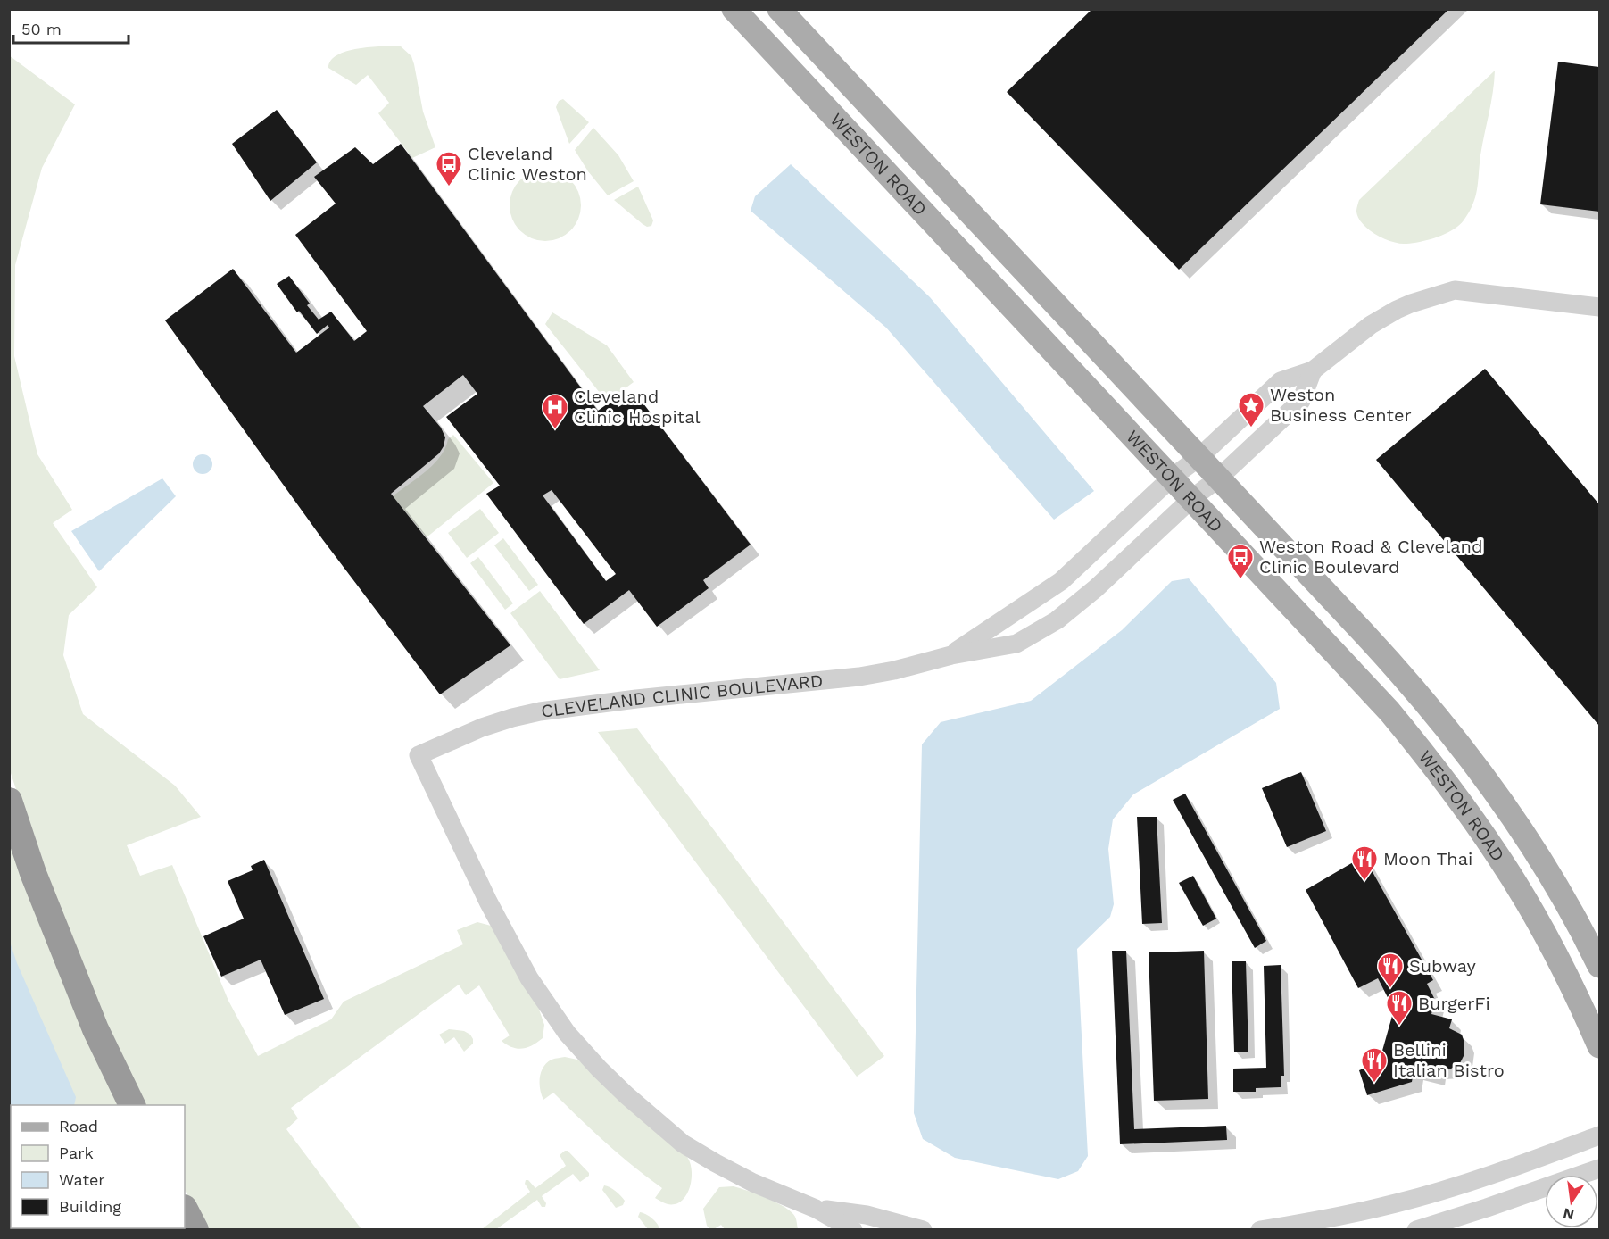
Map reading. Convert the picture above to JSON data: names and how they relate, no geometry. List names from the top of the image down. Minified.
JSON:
{"streets":{"main road":["WESTON ROAD"],"street":["CLEVELAND CLINIC BOULEVARD"]},"crossings":[["WESTON ROAD","CLEVELAND CLINIC BOULEVARD"]],"places":{"bus stop":["Cleveland Clinic Weston","Weston Road & Cleveland Clinic Boulevard"],"place":["Weston Business Center"],"hospital":["Cleveland Clinic Hospital"],"restaurant":["Moon Thai","Subway","BurgerFi","Bellini Italian Bistro"]},"legend":["Road","Park","Water","Building"],"scale_bar":"50 m","north":"bottom"}
